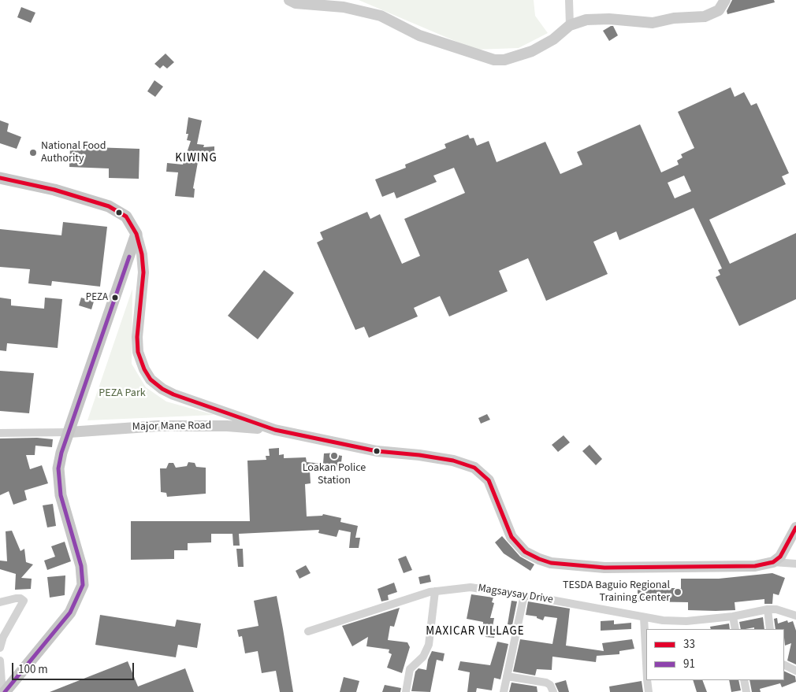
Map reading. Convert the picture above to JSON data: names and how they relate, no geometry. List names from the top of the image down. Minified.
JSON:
{"streets":{"main road":["Major Mane Road"],"street":["Magsaysay Drive"]},"districts":["KIWING","MAXICAR VILLAGE"],"parks":["PEZA Park"],"places":["National Food Authority","PEZA","Loakan Police Station","TESDA Baguio Regional Training Center"],"lines":["transit line 33","transit line 91"],"legend":["33","91"],"scale_bar":"100 m"}
